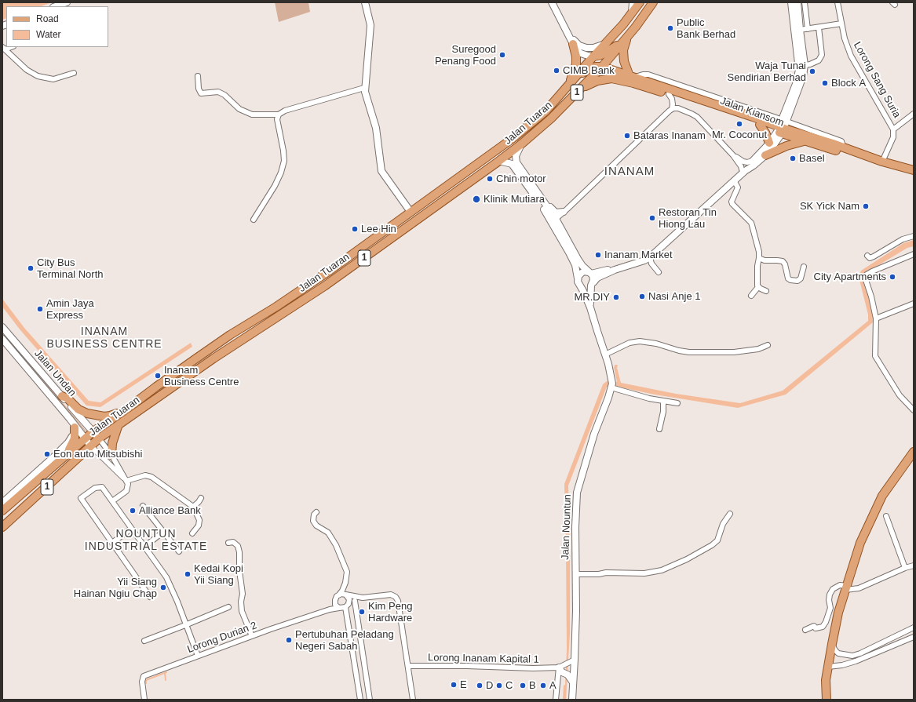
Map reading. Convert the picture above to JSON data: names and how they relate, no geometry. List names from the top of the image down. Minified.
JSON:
{"streets":{"main road":["1","Jalan Kiansom","Jalan Tuaran"],"street":["Lorong Sang Suria","Jalan Undan","Jalan Nountun","Lorong Durian 2","Lorong Inanam Kapital 1"]},"crossings":[["Lorong Sang Suria","Jalan Kiansom"],["Jalan Kiansom","Jalan Tuaran"],["Jalan Tuaran","Jalan Undan"],["Jalan Tuaran","Jalan Nountun"]],"districts":["INANAM","INANAM BUSINESS CENTRE","NOUNTUN INDUSTRIAL ESTATE"],"places":["Public Bank Berhad","Suregood Penang Food","CIMB Bank","Waja Tunai Sendirian Berhad","Block A","Mr. Coconut","Bataras Inanam","Basel","Chin motor","Klinik Mutiara","SK Yick Nam","Restoran Tin Hiong Lau","Lee Hin","Inanam Market","City Bus Terminal North","City Apartments","Nasi Anje 1","MR.DIY","Amin Jaya Express","Inanam Business Centre","Eon auto Mitsubishi","Alliance Bank","Kedai Kopi Yii Siang","Yii Siang Hainan Ngiu Chap","Kim Peng Hardware","Pertubuhan Peladang Negeri Sabah","E","D","C","B","A"],"legend":["Road","Water"]}
